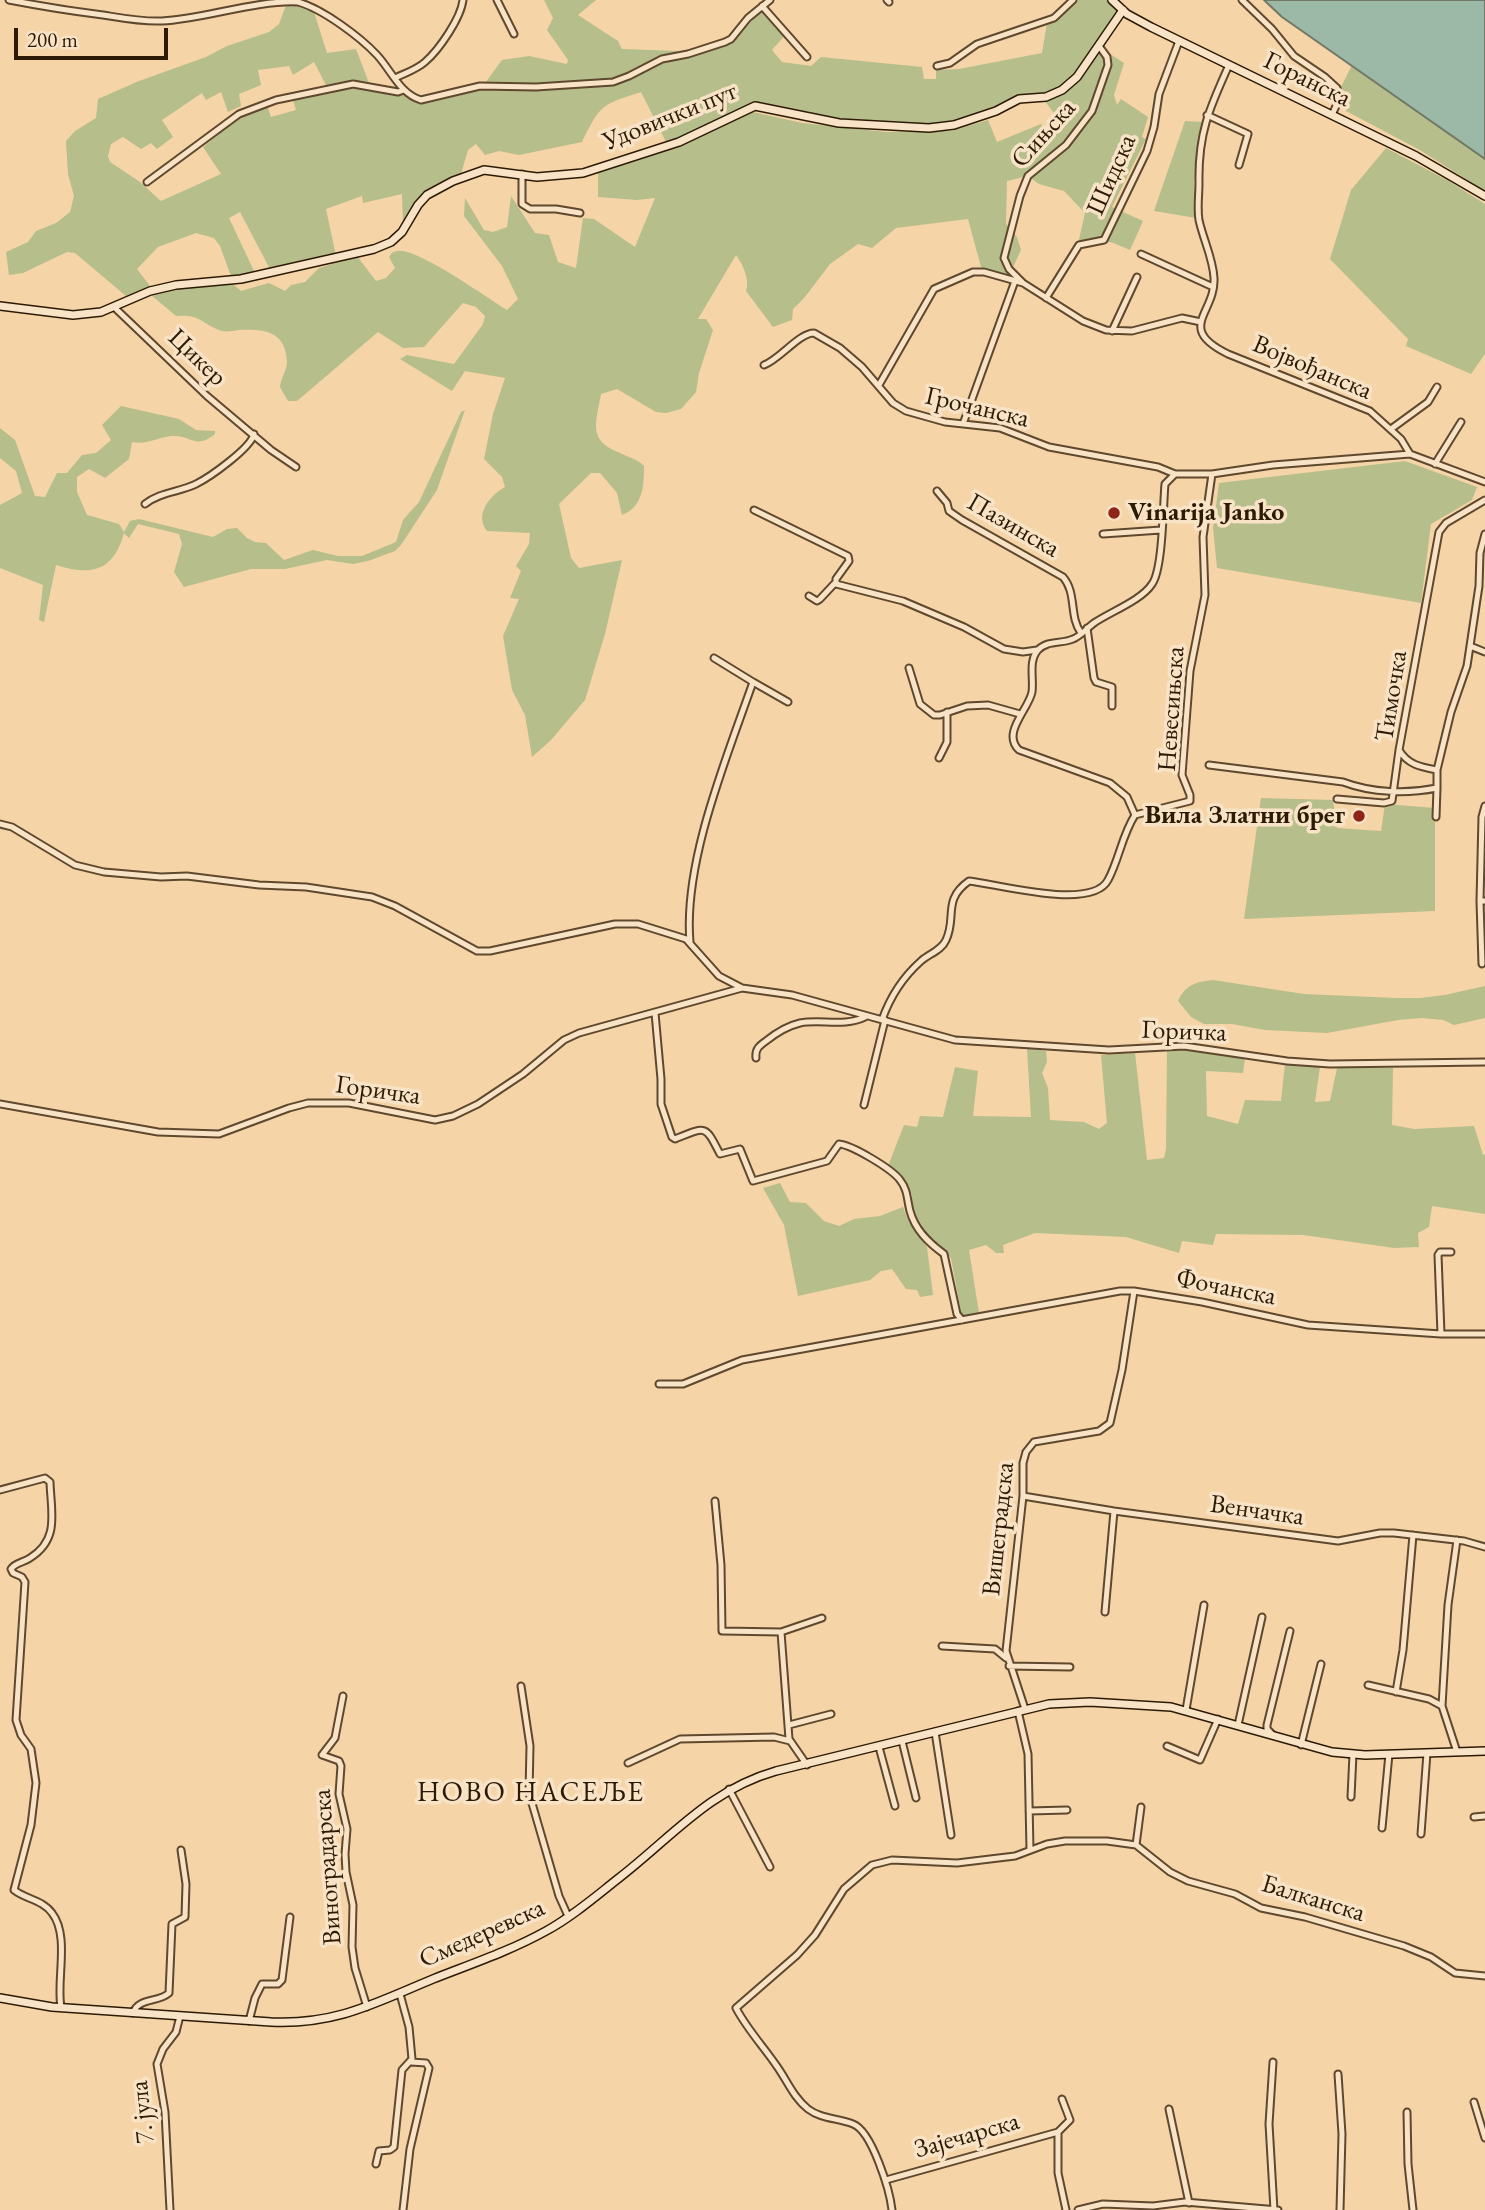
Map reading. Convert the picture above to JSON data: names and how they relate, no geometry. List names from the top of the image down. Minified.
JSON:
{"streets":{"main road":["Горанска","Удовички пут","Смедеревска"],"street":["Сињска","Шидска","Цикер","Војвођанска","Грочанска","Пазинска","Тимочка","Невесињска","Горичка","Фочанска","Венчачка","Вишеградска","Виноградарска","Балканска","7. јула","Зајечарска"]},"crossings":[["Горанска","Удовички пут"],["Горанска","Шидска"],["Удовички пут","Сињска"],["Удовички пут","Цикер"],["Војвођанска","Грочанска"],["Грочанска","Невесињска"],["Фочанска","Вишеградска"],["Венчачка","Вишеградска"],["Вишеградска","Смедеревска"],["Вишеградска","Зајечарска"],["Виноградарска","Смедеревска"],["Смедеревска","7. јула"]],"districts":["НОВО НАСЕЉЕ"],"places":["Vinarija Janko","Вила Златни брег"],"scale_bar":"200 m"}
